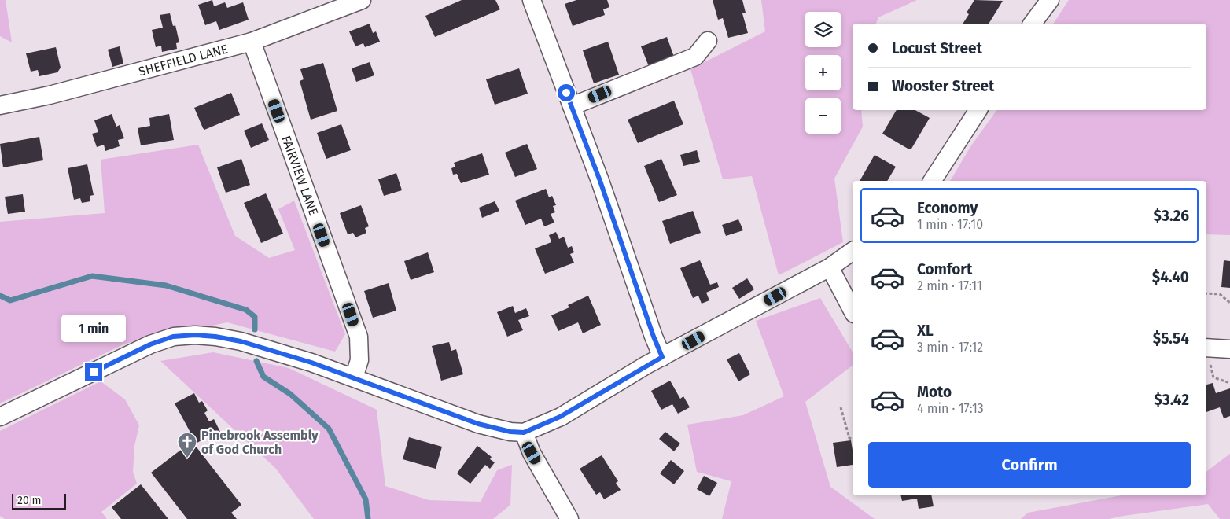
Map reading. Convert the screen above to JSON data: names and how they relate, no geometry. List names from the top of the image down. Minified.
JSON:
{"streets":{"street":["SHEFFIELD LANE","FAIRVIEW LANE"]},"crossings":[["SHEFFIELD LANE","FAIRVIEW LANE"]],"places":{"church":["Pinebrook Assembly of God Church"]},"scale_bar":"20 m","page":{"map_buttons":["+","−"],"banner":["Locust Street","Wooster Street"],"list":[{"name":"Economy","note":"1 min · 17:10","value":"$3.26"},{"name":"Comfort","note":"2 min · 17:11","value":"$4.40"},{"name":"XL","note":"3 min · 17:12","value":"$5.54"},{"name":"Moto","note":"4 min · 17:13","value":"$3.42"}],"bubble":"1 min","buttons":"Confirm","scale":"20 m"}}
